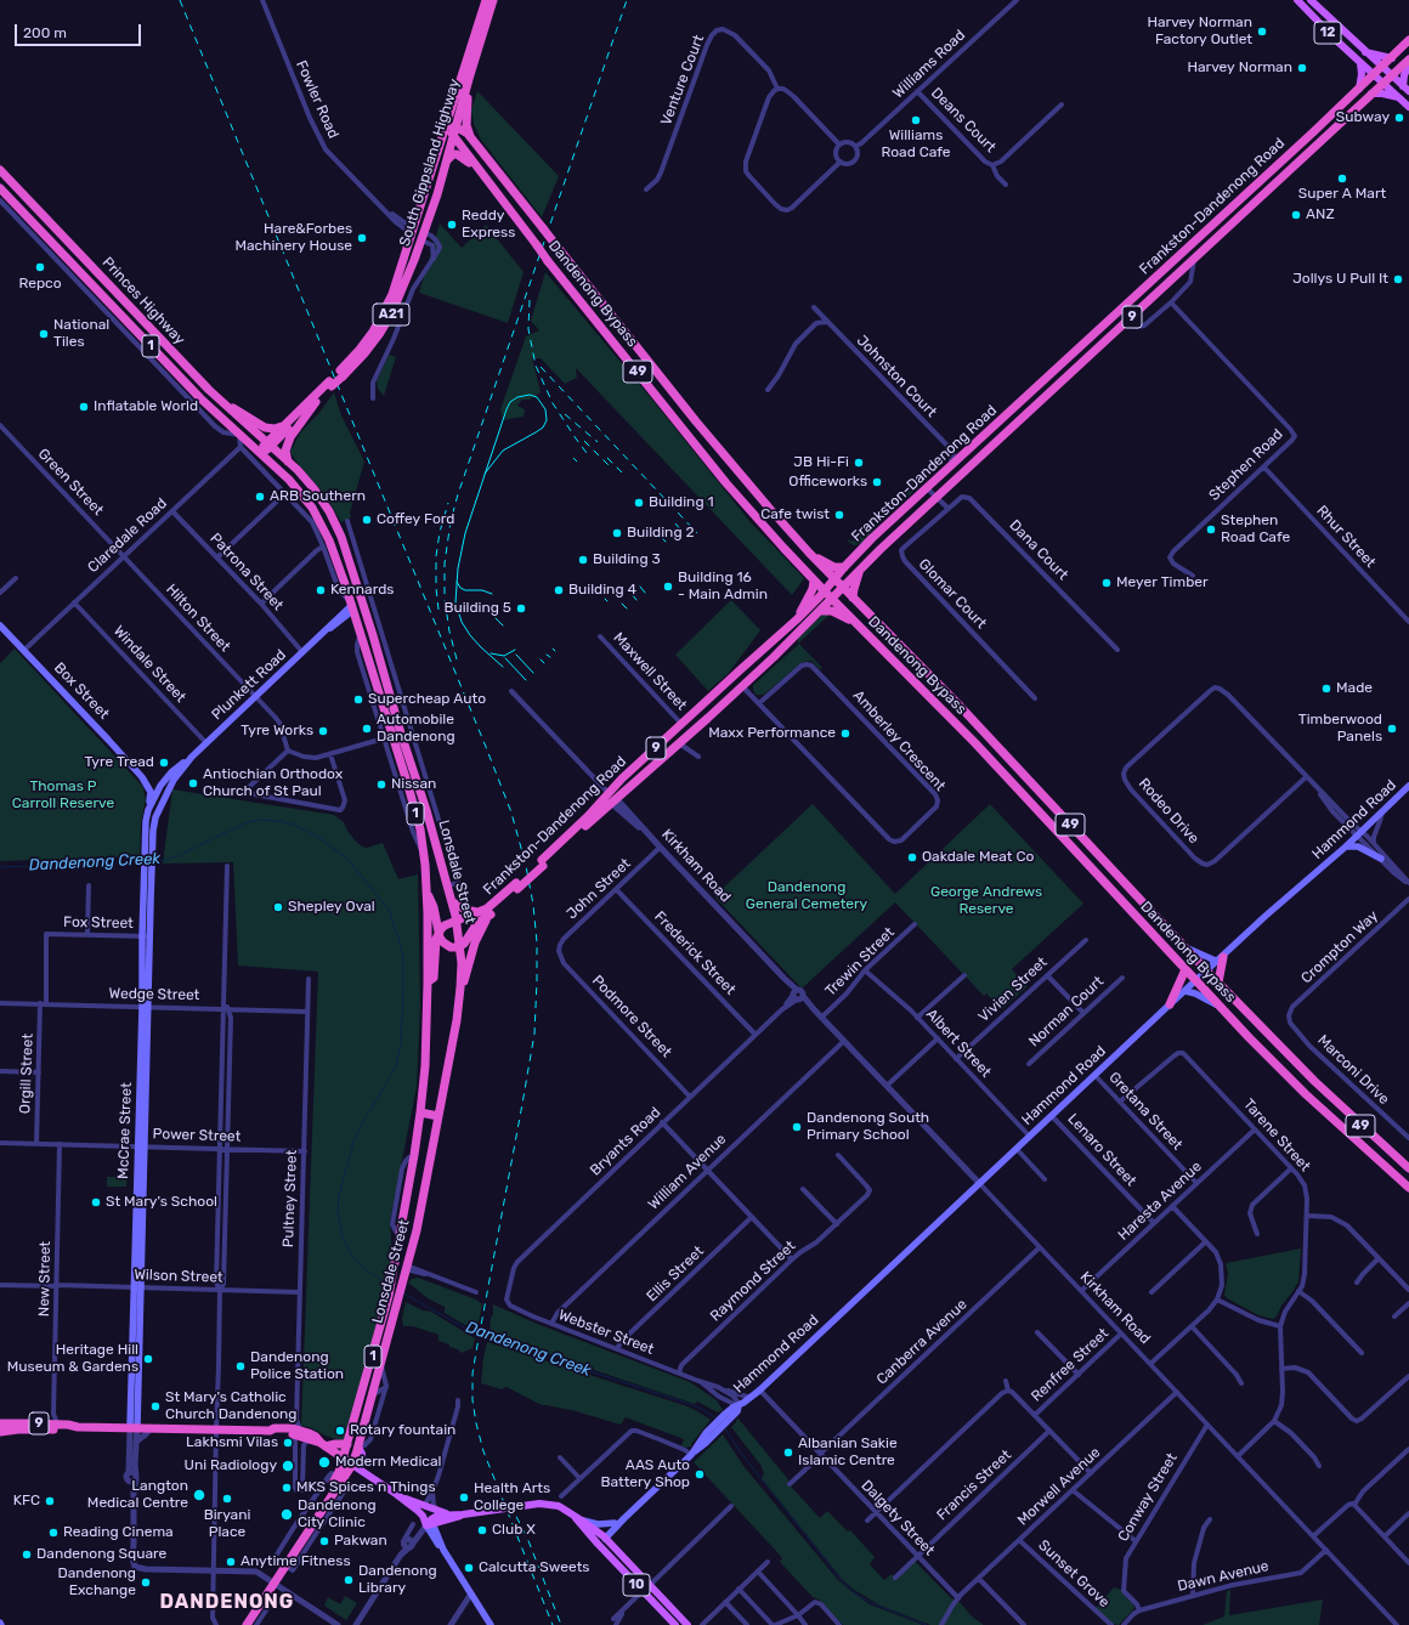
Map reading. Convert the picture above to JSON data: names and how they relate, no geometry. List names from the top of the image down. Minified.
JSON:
{"streets":{"highway":["South Gippsland Highway","Frankston-Dandenong Road","Dandenong Bypass","Princes Highway","A21","9","1","49","Lonsdale Street","10"],"main road":["12","Plunkett Road","Box Street","Hammond Road","McCrae Street"],"street":["Williams Road","Venture Court","Fowler Road","Deans Court","Johnston Court","Stephen Road","Green Street","Claredale Road","Rhur Street","Dana Court","Patrona Street","Glomar Court","Hilton Street","Windale Street","Maxwell Street","Amberley Crescent","Rodeo Drive","Kirkham Road","John Street","Fox Street","Crompton Way","Frederick Street","Trewin Street","Vivien Street","Wedge Street","Norman Court","Podmore Street","Albert Street","Marconi Drive","Orgill Street","Gretana Street","Power Street","Tarene Street","Bryants Road","Lenaro Street","William Avenue","Pultney Street","Haresta Avenue","Ellis Street","Wilson Street","New Street","Raymond Street","Webster Street","Canberra Avenue","Renfree Street","Francis Street","Morwell Avenue","Conway Street","Dalgety Street","Sunset Grove","Dawn Avenue"]},"crossings":[["12","Frankston-Dandenong Road"],["Williams Road","Deans Court"],["Fowler Road","South Gippsland Highway"],["South Gippsland Highway","Dandenong Bypass"],["South Gippsland Highway","Princes Highway"],["South Gippsland Highway","49"],["South Gippsland Highway","Lonsdale Street"],["Frankston-Dandenong Road","Dandenong Bypass"],["Frankston-Dandenong Road","9"],["Frankston-Dandenong Road","Johnston Court"],["Frankston-Dandenong Road","Stephen Road"],["Frankston-Dandenong Road","Maxwell Street"],["Frankston-Dandenong Road","Amberley Crescent"],["Frankston-Dandenong Road","Kirkham Road"],["Frankston-Dandenong Road","Lonsdale Street"],["Dandenong Bypass","49"],["Dandenong Bypass","Hammond Road"],["Princes Highway","Lonsdale Street"],["9","Lonsdale Street"],["9","McCrae Street"],["9","Pultney Street"],["9","New Street"],["9","10"],["Stephen Road","Rhur Street"],["Green Street","Claredale Road"],["Green Street","Hilton Street"],["Claredale Road","Patrona Street"],["Claredale Road","Hilton Street"],["Claredale Road","Windale Street"],["Claredale Road","Box Street"],["Claredale Road","Lonsdale Street"],["Dana Court","Glomar Court"],["Patrona Street","Plunkett Road"],["Hilton Street","Plunkett Road"],["Windale Street","Plunkett Road"],["Plunkett Road","Box Street"],["Plunkett Road","Lonsdale Street"],["Plunkett Road","McCrae Street"],["Box Street","McCrae Street"],["Rodeo Drive","Hammond Road"],["Hammond Road","Kirkham Road"],["Hammond Road","Albert Street"],["Hammond Road","Gretana Street"],["Hammond Road","Lenaro Street"],["Hammond Road","Webster Street"],["Hammond Road","Dalgety Street"],["Hammond Road","10"],["Kirkham Road","John Street"],["Kirkham Road","Trewin Street"],["Kirkham Road","Tarene Street"],["Kirkham Road","Bryants Road"],["Kirkham Road","William Avenue"],["Kirkham Road","Haresta Avenue"],["Kirkham Road","Canberra Avenue"],["Kirkham Road","Renfree Street"],["Kirkham Road","Morwell Avenue"],["Kirkham Road","Conway Street"],["Kirkham Road","Dawn Avenue"],["Lonsdale Street","10"],["John Street","Frederick Street"],["John Street","Podmore Street"],["Fox Street","Orgill Street"],["Fox Street","McCrae Street"],["Crompton Way","Marconi Drive"],["Frederick Street","Bryants Road"],["Trewin Street","Albert Street"],["Vivien Street","Albert Street"],["Wedge Street","Orgill Street"],["Wedge Street","McCrae Street"],["Wedge Street","Pultney Street"],["Podmore Street","Bryants Road"],["Orgill Street","Power Street"],["Gretana Street","Tarene Street"],["Gretana Street","Haresta Avenue"],["McCrae Street","Power Street"],["McCrae Street","Wilson Street"],["Power Street","Pultney Street"],["Power Street","New Street"],["Tarene Street","Haresta Avenue"],["Bryants Road","Webster Street"],["Lenaro Street","Haresta Avenue"],["William Avenue","Webster Street"],["Pultney Street","Wilson Street"],["Ellis Street","Webster Street"],["Wilson Street","New Street"],["Raymond Street","Webster Street"],["Canberra Avenue","Dalgety Street"],["Francis Street","Dalgety Street"],["Morwell Avenue","Dalgety Street"],["Morwell Avenue","Sunset Grove"],["Conway Street","Dawn Avenue"]],"districts":["DANDENONG"],"water":["Dandenong Creek"],"parks":["Thomas P Carroll Reserve","Dandenong General Cemetery","George Andrews Reserve"],"places":["Harvey Norman Factory Outlet","Harvey Norman","Subway","Williams Road Cafe","Super A Mart","ANZ","Reddy Express","Hare&Forbes Machinery House","Repco","Jollys U Pull It","National Tiles","Inflatable World","JB Hi-Fi","Officeworks","ARB Southern","Building 1","Cafe twist","Coffey Ford","Stephen Road Cafe","Building 2","Building 3","Meyer Timber","Building 16 - Main Admin","Kennards","Building 4","Building 5","Made","Supercheap Auto","Automobile Dandenong","Timberwood Panels","Tyre Works","Maxx Performance","Tyre Tread","Antiochian Orthodox Church of St Paul","Nissan","Oakdale Meat Co","Shepley Oval","Dandenong South Primary School","St Mary's School","Heritage Hill Museum & Gardens","Dandenong Police Station","St Mary's Catholic Church Dandenong","Rotary fountain","Lakhsmi Vilas","Albanian Sakie Islamic Centre","Modern Medical","Uni Radiology","AAS Auto Battery Shop","MKS Spices n Things","Langton Medical Centre","Health Arts College","Biryani Place","KFC","Dandenong City Clinic","Club X","Reading Cinema","Pakwan","Dandenong Square","Anytime Fitness","Calcutta Sweets","Dandenong Library","Dandenong Exchange"],"scale_bar":"200 m"}
